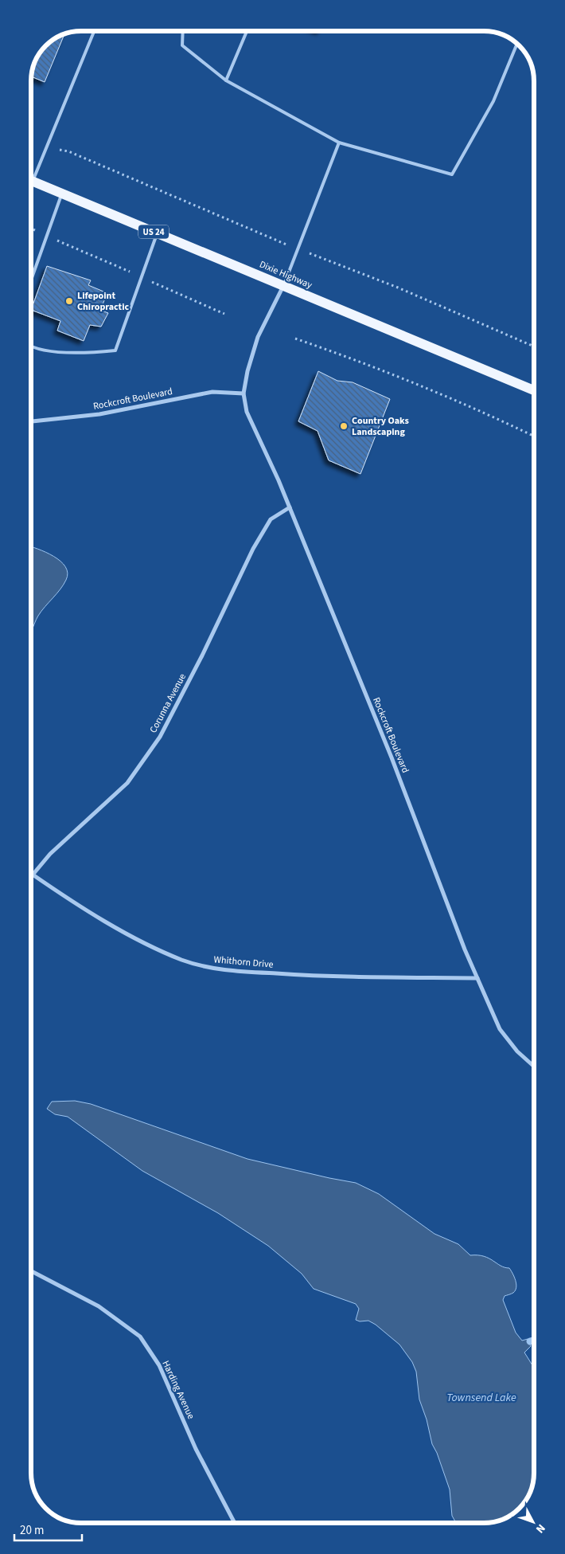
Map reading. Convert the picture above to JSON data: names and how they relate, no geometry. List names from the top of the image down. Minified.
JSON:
{"streets":{"main road":["US 24","Dixie Highway"],"street":["Rockcroft Boulevard","Corunna Avenue","Whithorn Drive","Harding Avenue"]},"crossings":[["Dixie Highway","Rockcroft Boulevard"],["Rockcroft Boulevard","Corunna Avenue"],["Rockcroft Boulevard","Whithorn Drive"],["Corunna Avenue","Whithorn Drive"]],"water":["Townsend Lake"],"places":["Lifepoint Chiropractic","Country Oaks Landscaping"],"scale_bar":"20 m","north":"bottom right"}
